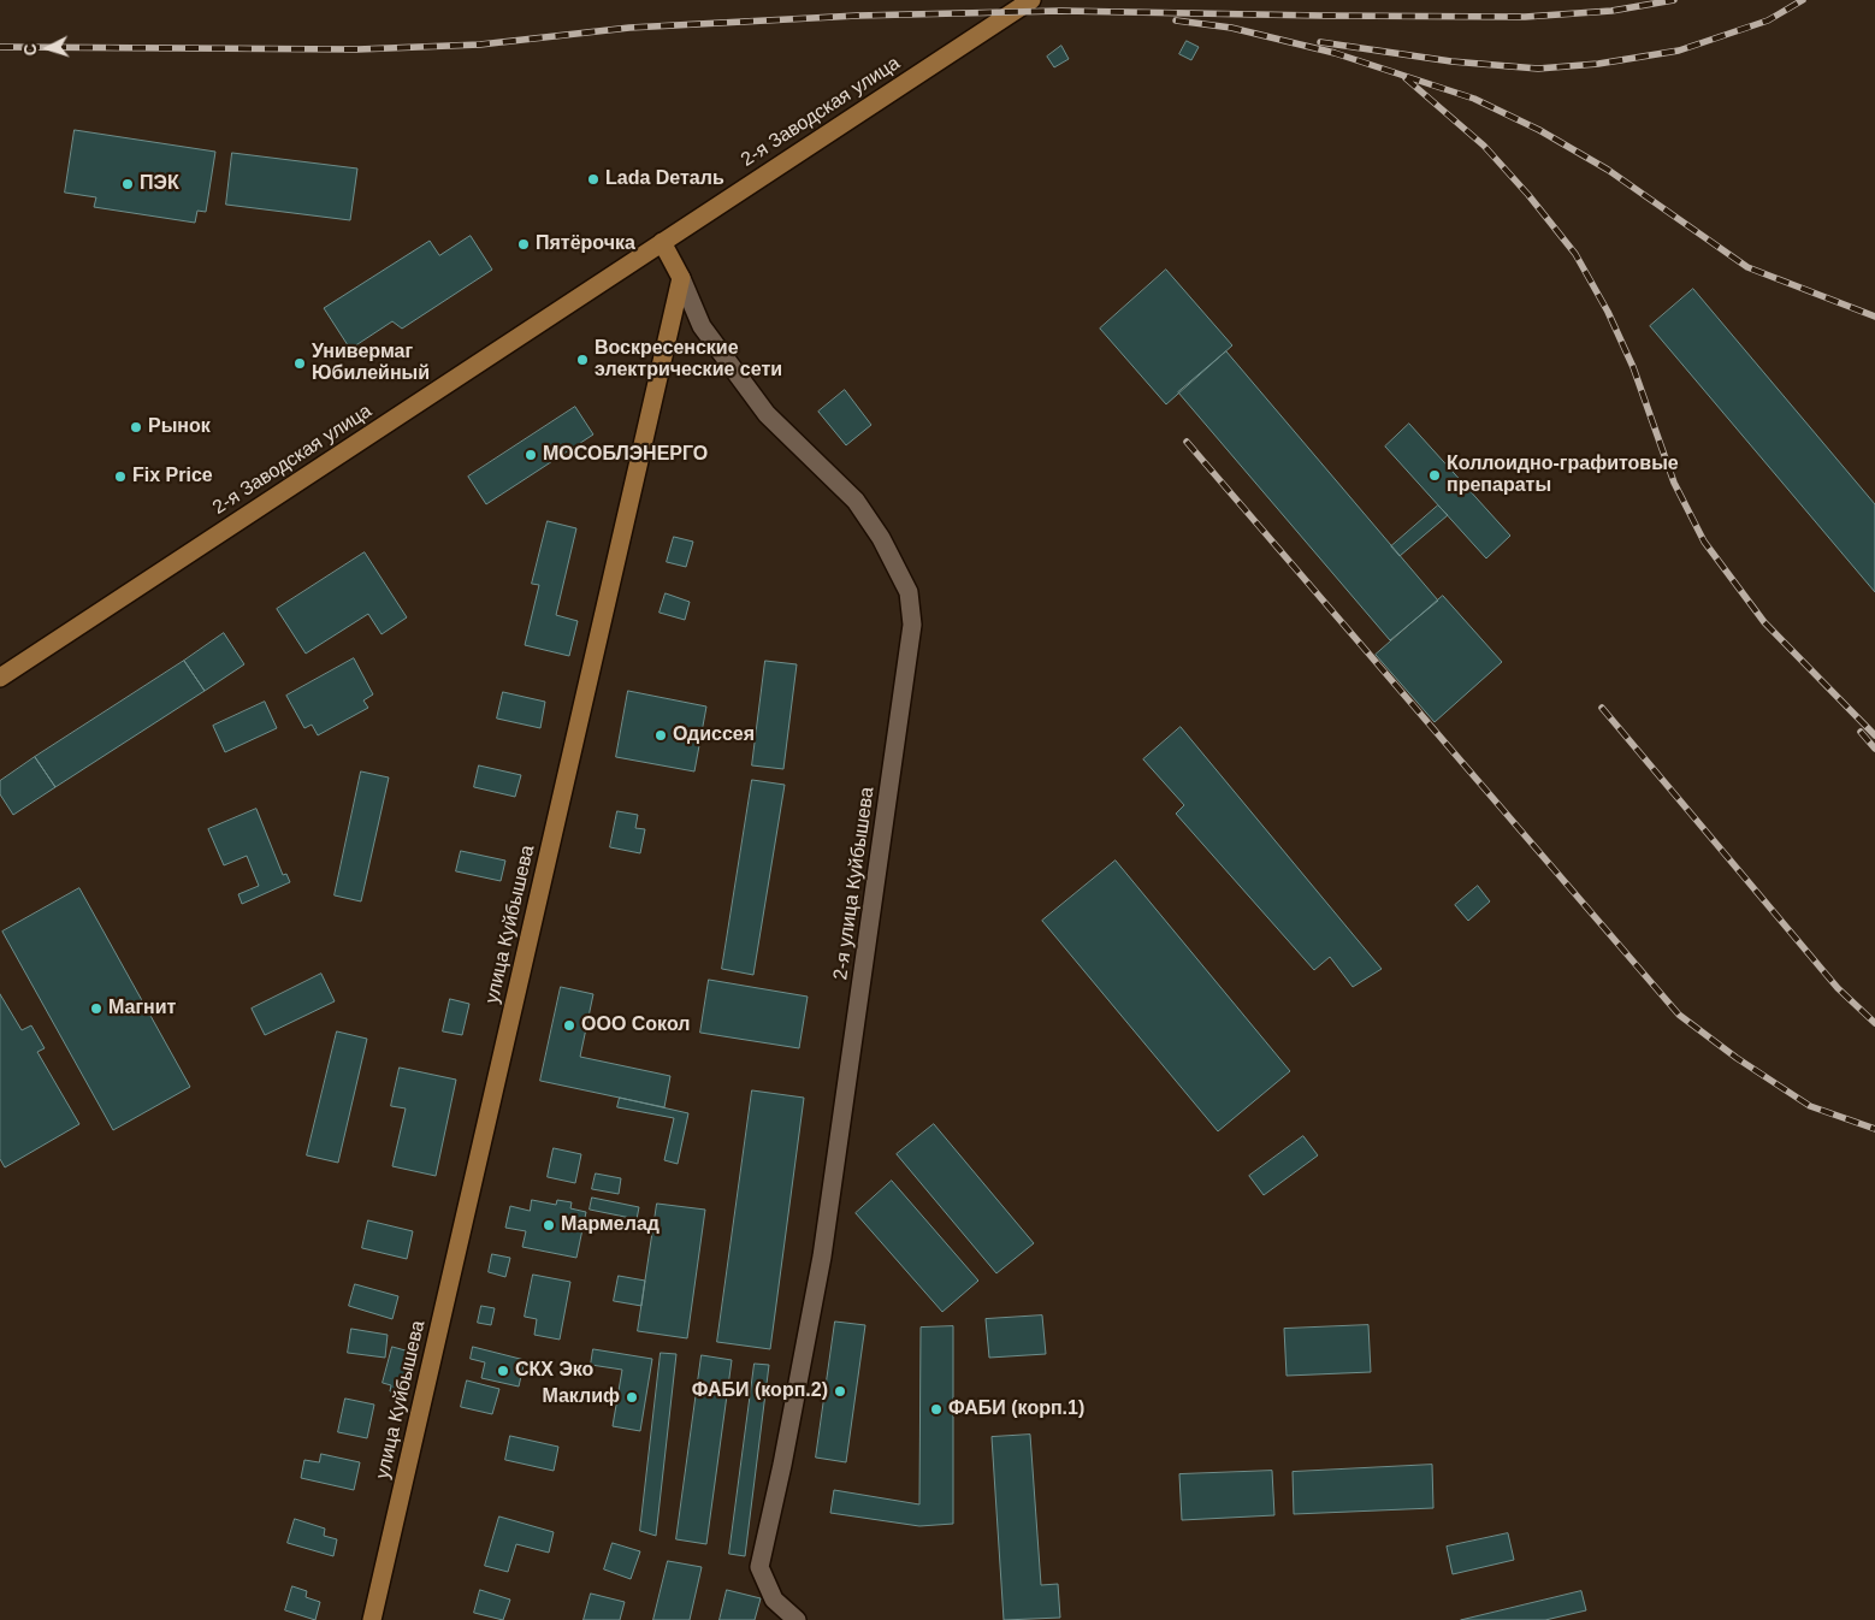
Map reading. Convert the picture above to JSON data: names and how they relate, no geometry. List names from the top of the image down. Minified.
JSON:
{"streets":{"street":["2-я Заводская улица","2-я улица Куйбышева","улица Куйбышева"]},"crossings":[["2-я улица Куйбышева","улица Куйбышева"]],"places":["Lada Dеталь","ПЭК","Пятёрочка","Воскресенские электрические сети","Универмаг Юбилейный","Рынок","МОСОБЛЭНЕРГО","Коллоидно-графитовые препараты","Fix Price","Одиссея","Магнит","ООО Сокол","Мармелад","СКХ Эко","ФАБИ (корп.2)","Маклиф","ФАБИ (корп.1)"],"north":"left"}
